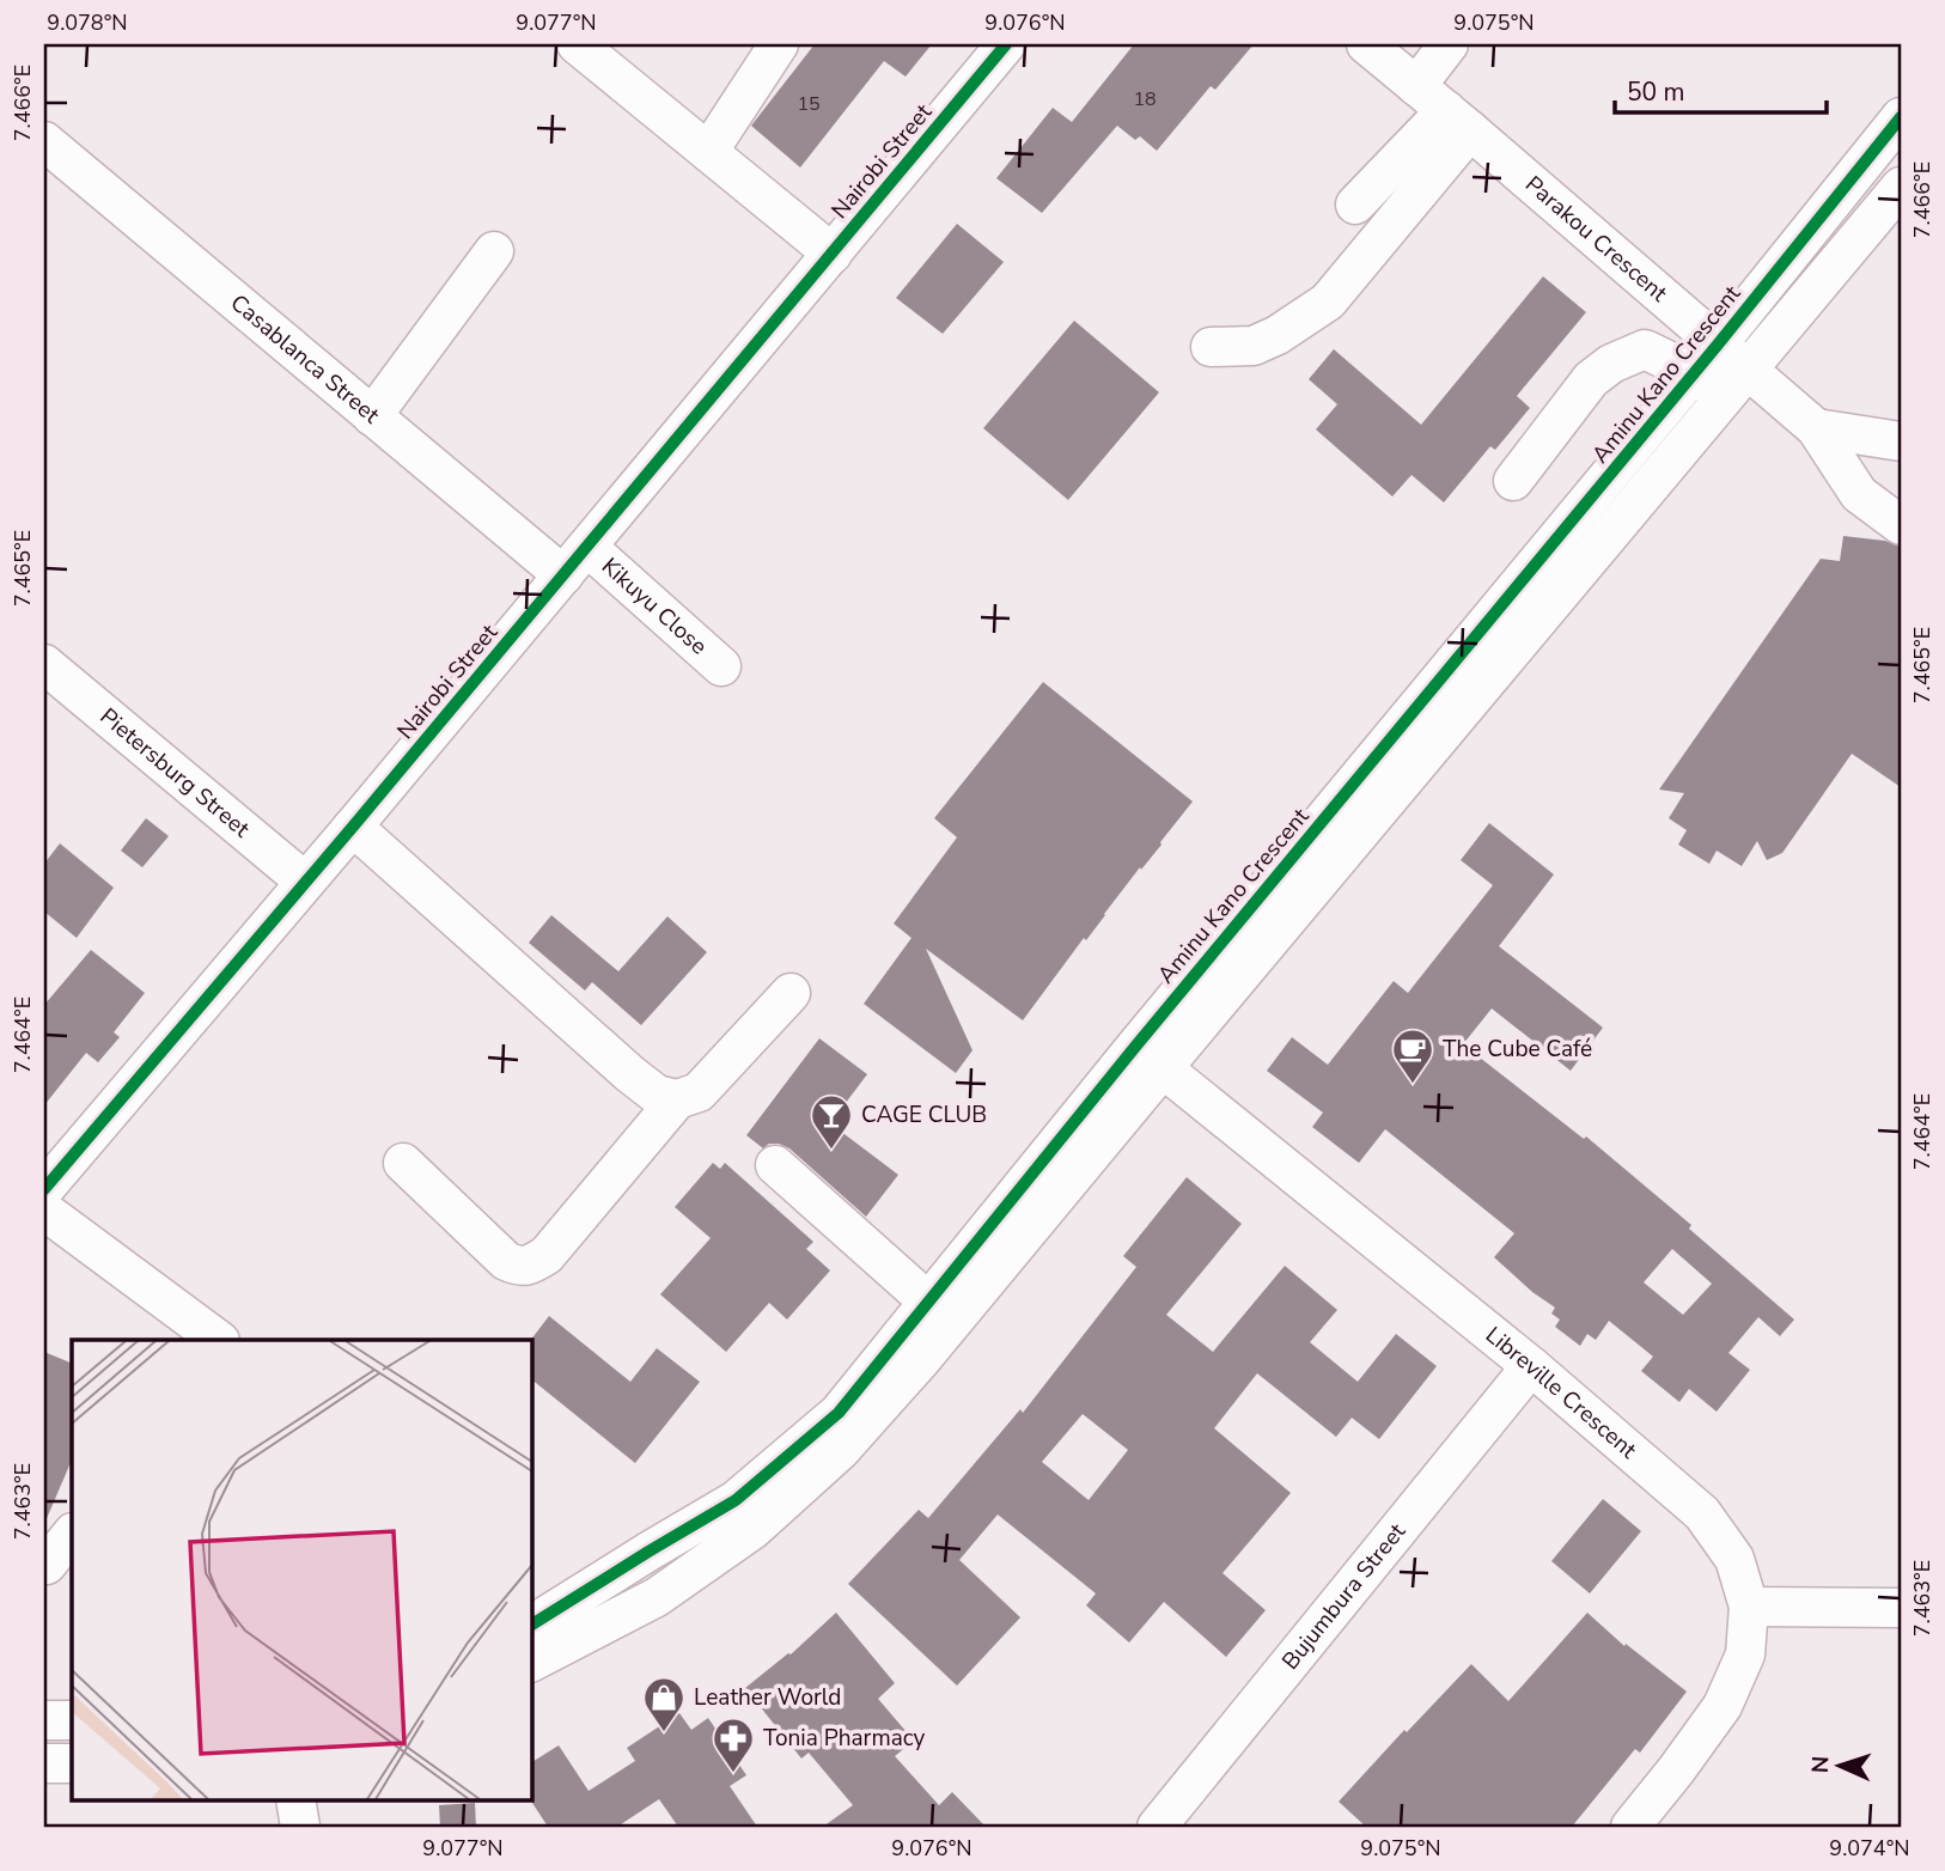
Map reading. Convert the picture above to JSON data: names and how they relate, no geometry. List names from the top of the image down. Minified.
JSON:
{"streets":{"street":["Nairobi Street","Parakou Crescent","Casablanca Street","Aminu Kano Crescent","Kikuyu Close","Pietersburg Street","Libreville Crescent","Bujumbura Street"]},"crossings":[["Nairobi Street","Casablanca Street"],["Nairobi Street","Kikuyu Close"],["Nairobi Street","Pietersburg Street"],["Parakou Crescent","Aminu Kano Crescent"],["Aminu Kano Crescent","Libreville Crescent"],["Libreville Crescent","Bujumbura Street"]],"places":{"cafe":["The Cube Café"],"bar":["CAGE CLUB"],"shop":["Leather World"],"pharmacy":["Tonia Pharmacy"]},"house_numbers":["18","15"],"scale_bar":"50 m","north":"left","coordinates":["9.078°N","9.077°N","9.076°N","9.075°N","7.466°E","7.465°E","7.464°E","7.463°E","9.074°N"]}
